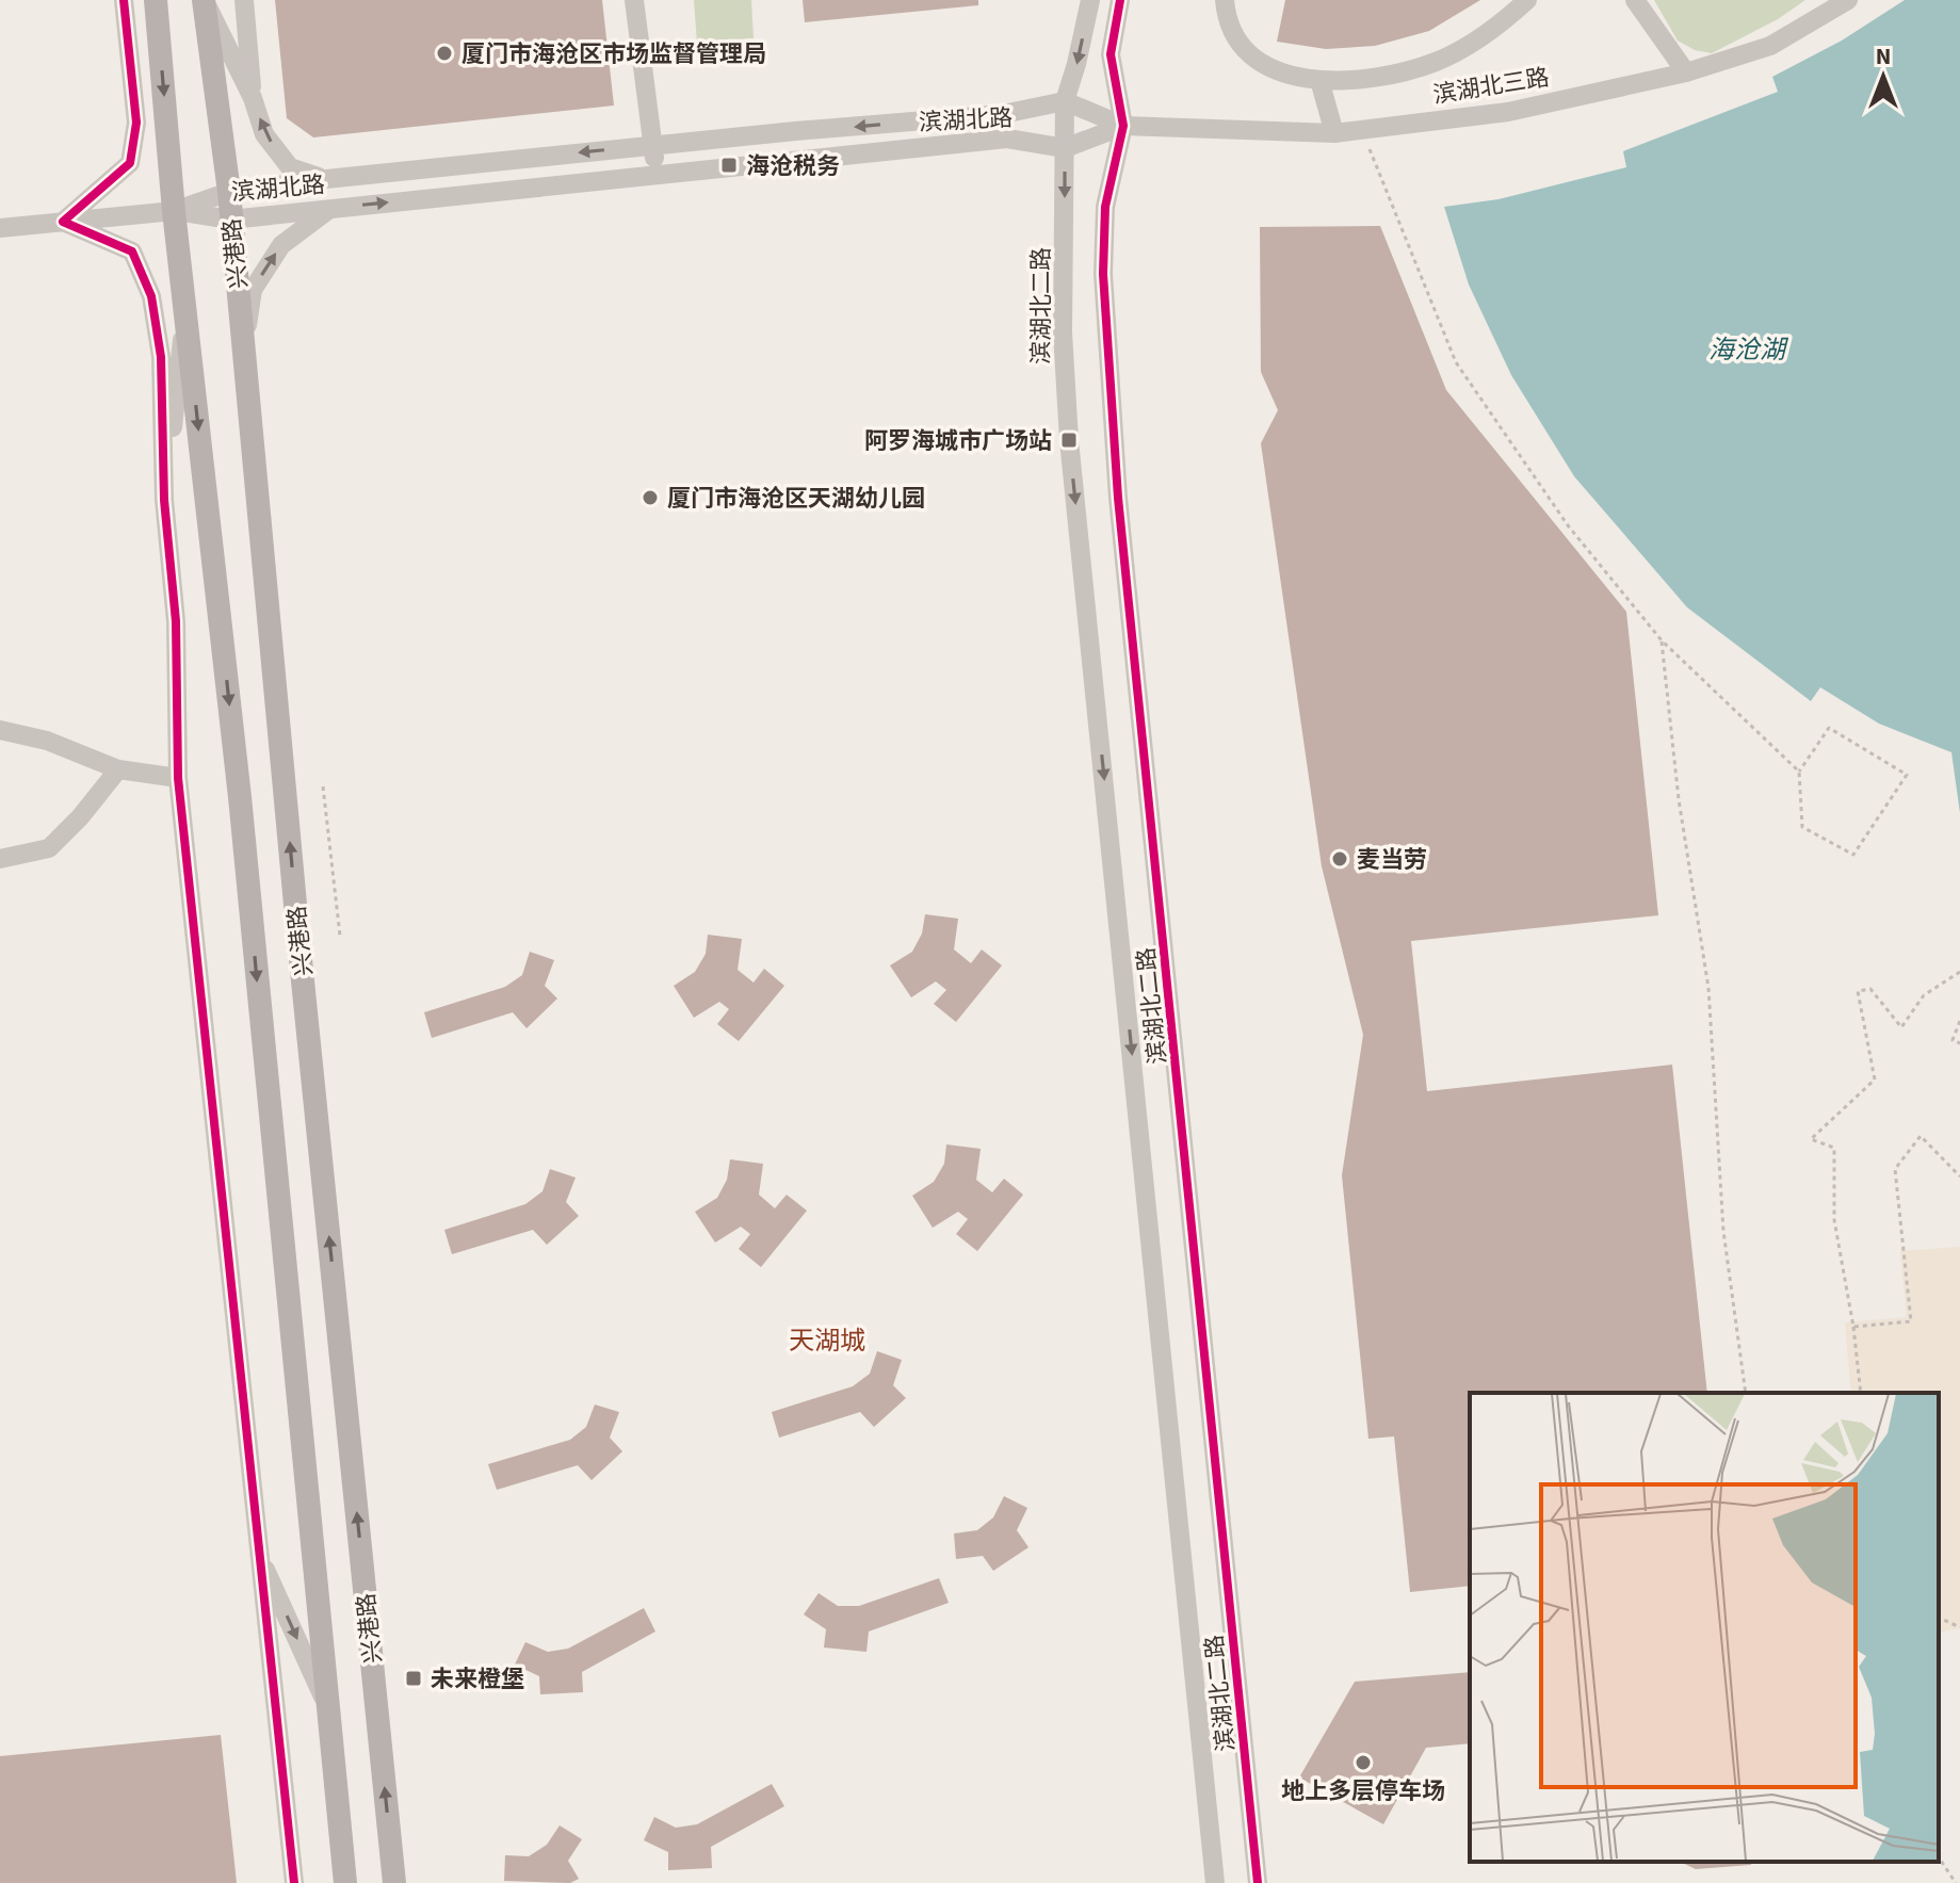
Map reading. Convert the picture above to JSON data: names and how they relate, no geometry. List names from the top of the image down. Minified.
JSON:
{"streets":{"main road":["兴港路"],"street":["滨湖北三路","滨湖北路","滨湖北二路"]},"crossings":[["滨湖北三路","滨湖北二路"],["滨湖北路","兴港路"],["滨湖北路","滨湖北二路"]],"districts":["天湖城"],"water":["海沧湖"],"places":{"other":["厦门市海沧区市场监督管理局","厦门市海沧区天湖幼儿园","麦当劳","地上多层停车场"],"transit":["海沧税务","阿罗海城市广场站","未来橙堡"]},"north":"top"}
